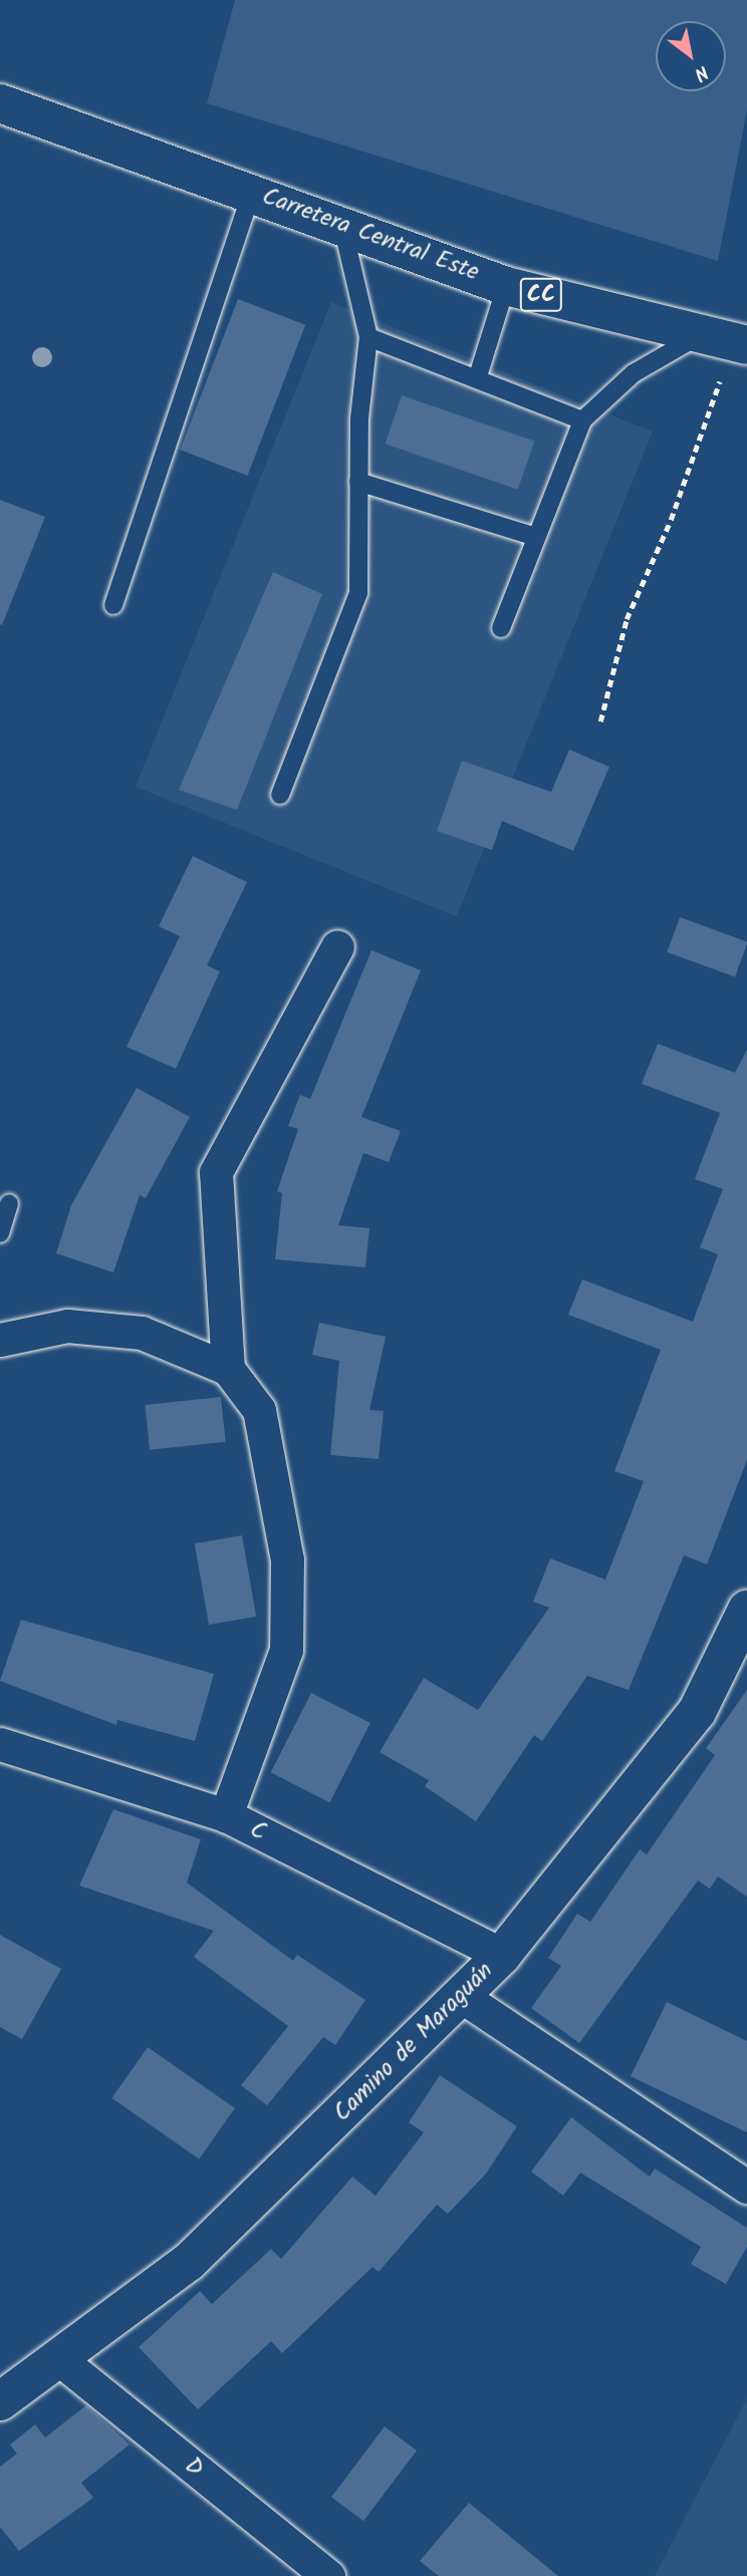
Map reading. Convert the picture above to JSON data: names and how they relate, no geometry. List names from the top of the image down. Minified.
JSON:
{"streets":{"street":["Carretera Central Este","CC","C","Camino de Maraguán","D"]},"crossings":[["C","Camino de Maraguán"],["Camino de Maraguán","D"]],"north":"bottom right"}
